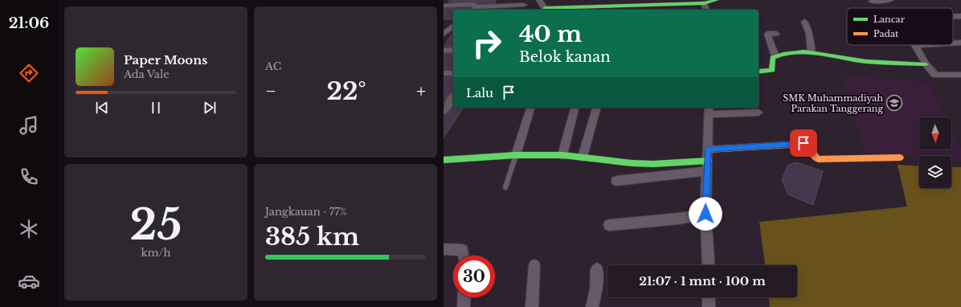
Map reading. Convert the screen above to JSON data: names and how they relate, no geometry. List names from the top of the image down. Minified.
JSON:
{"places":{"school or university":["SMK Muhammadiyah Parakan Tanggerang"]},"legend":["Lancar","Padat"],"north":"bottom","page":{"tabs":"21:06","tile":["AC",["25","km/h"],["Jangkauan · 77%","385 km"]],"turn":["40 m","Belok kanan"],"song":["Paper Moons","Ada Vale"],"then":"Lalu","heat":["−","22°","+"],"limit":"30","trip":"21:07 · 1 mnt · 100 m"}}
